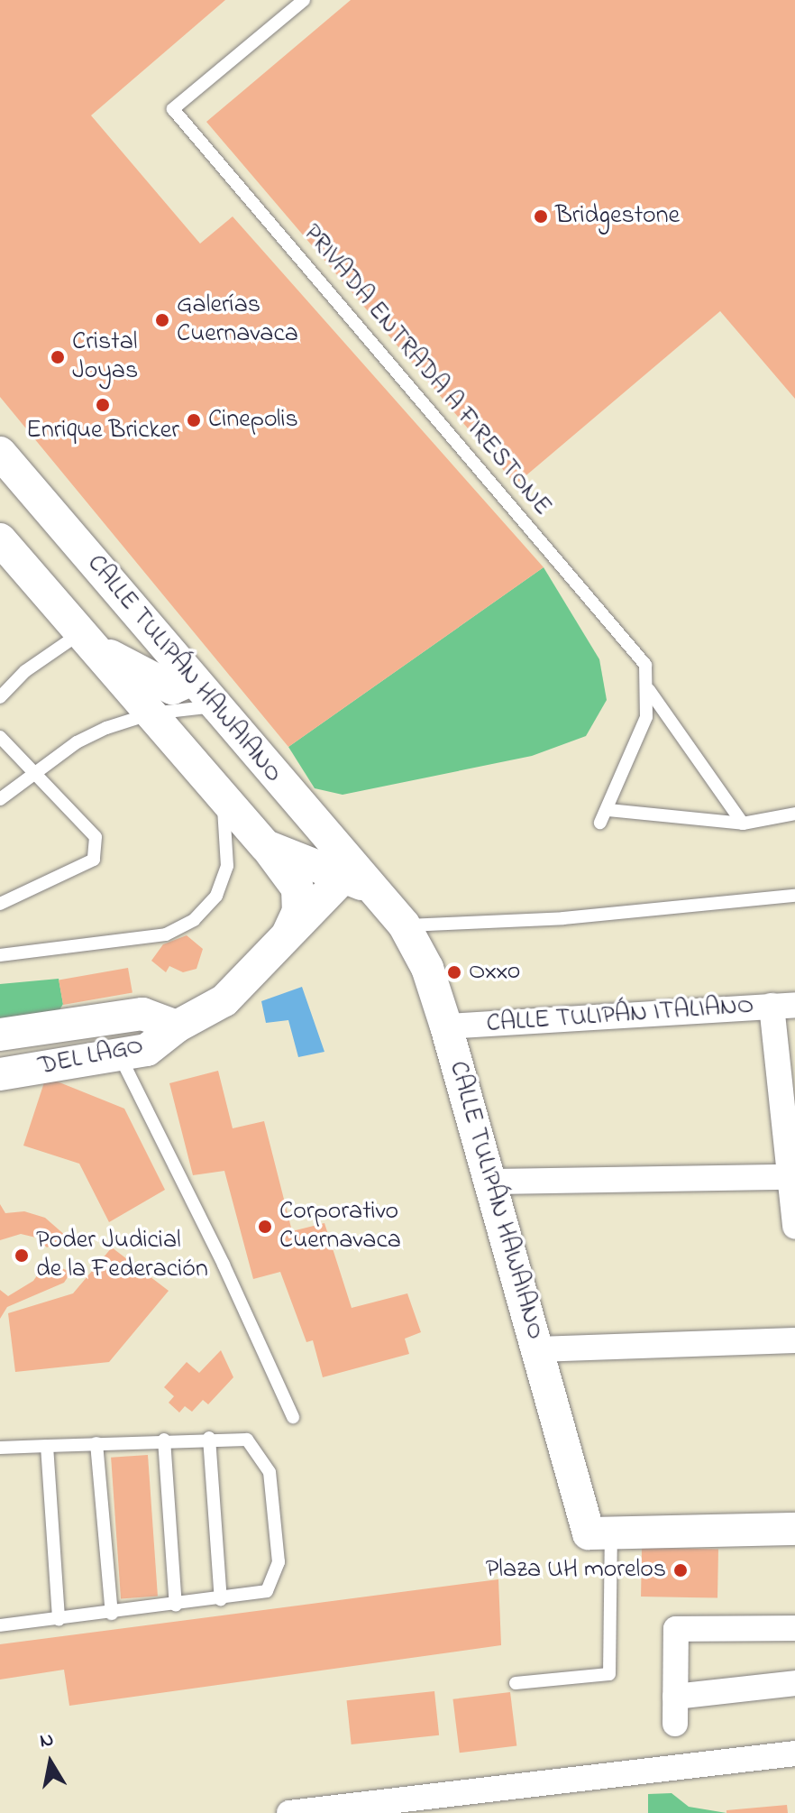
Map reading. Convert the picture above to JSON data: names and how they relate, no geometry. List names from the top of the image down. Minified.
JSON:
{"streets":{"street":["CALLE TULIPÁN HAWAIANO","CALLE TULIPÁN ITALIANO","DEL LAGO"],"lane":["PRIVADA ENTRADA A FIRESTONE"]},"crossings":[["CALLE TULIPÁN HAWAIANO","CALLE TULIPÁN ITALIANO"],["CALLE TULIPÁN HAWAIANO","DEL LAGO"]],"places":["Bridgestone","Galerías Cuernavaca","Cristal Joyas","Enrique Bricker","Cinepolis","Oxxo","Corporativo Cuernavaca","Poder Judicial de la Federación","Plaza UH morelos"],"north":"top"}
